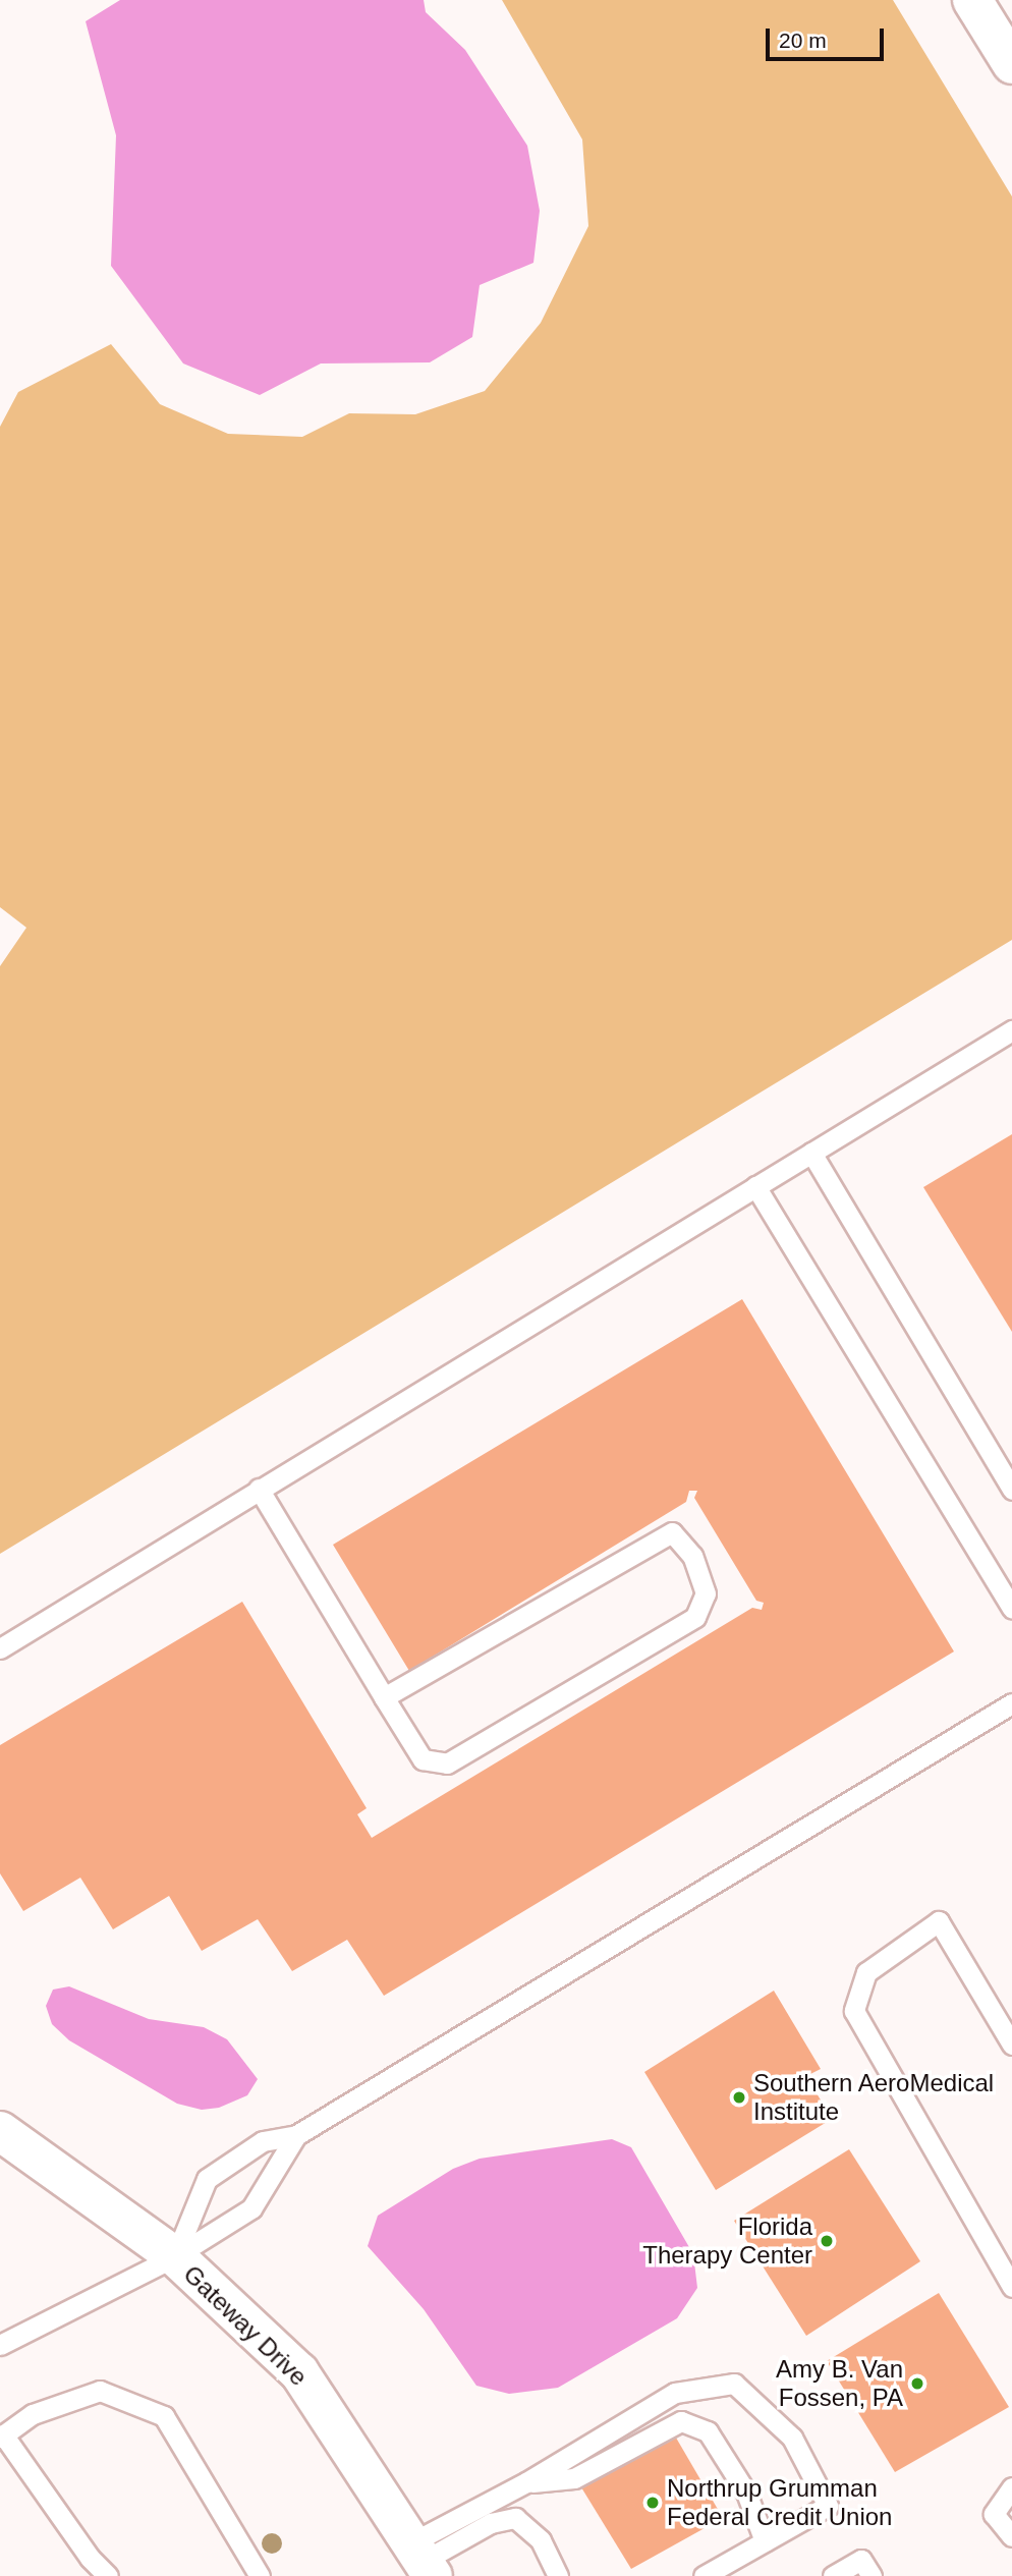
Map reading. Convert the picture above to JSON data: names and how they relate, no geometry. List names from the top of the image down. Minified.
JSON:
{"streets":{"street":["Gateway Drive"]},"places":["Southern AeroMedical Institute","Florida Therapy Center","Amy B. Van Fossen, PA","Northrup Grumman Federal Credit Union"],"scale_bar":"20 m"}
